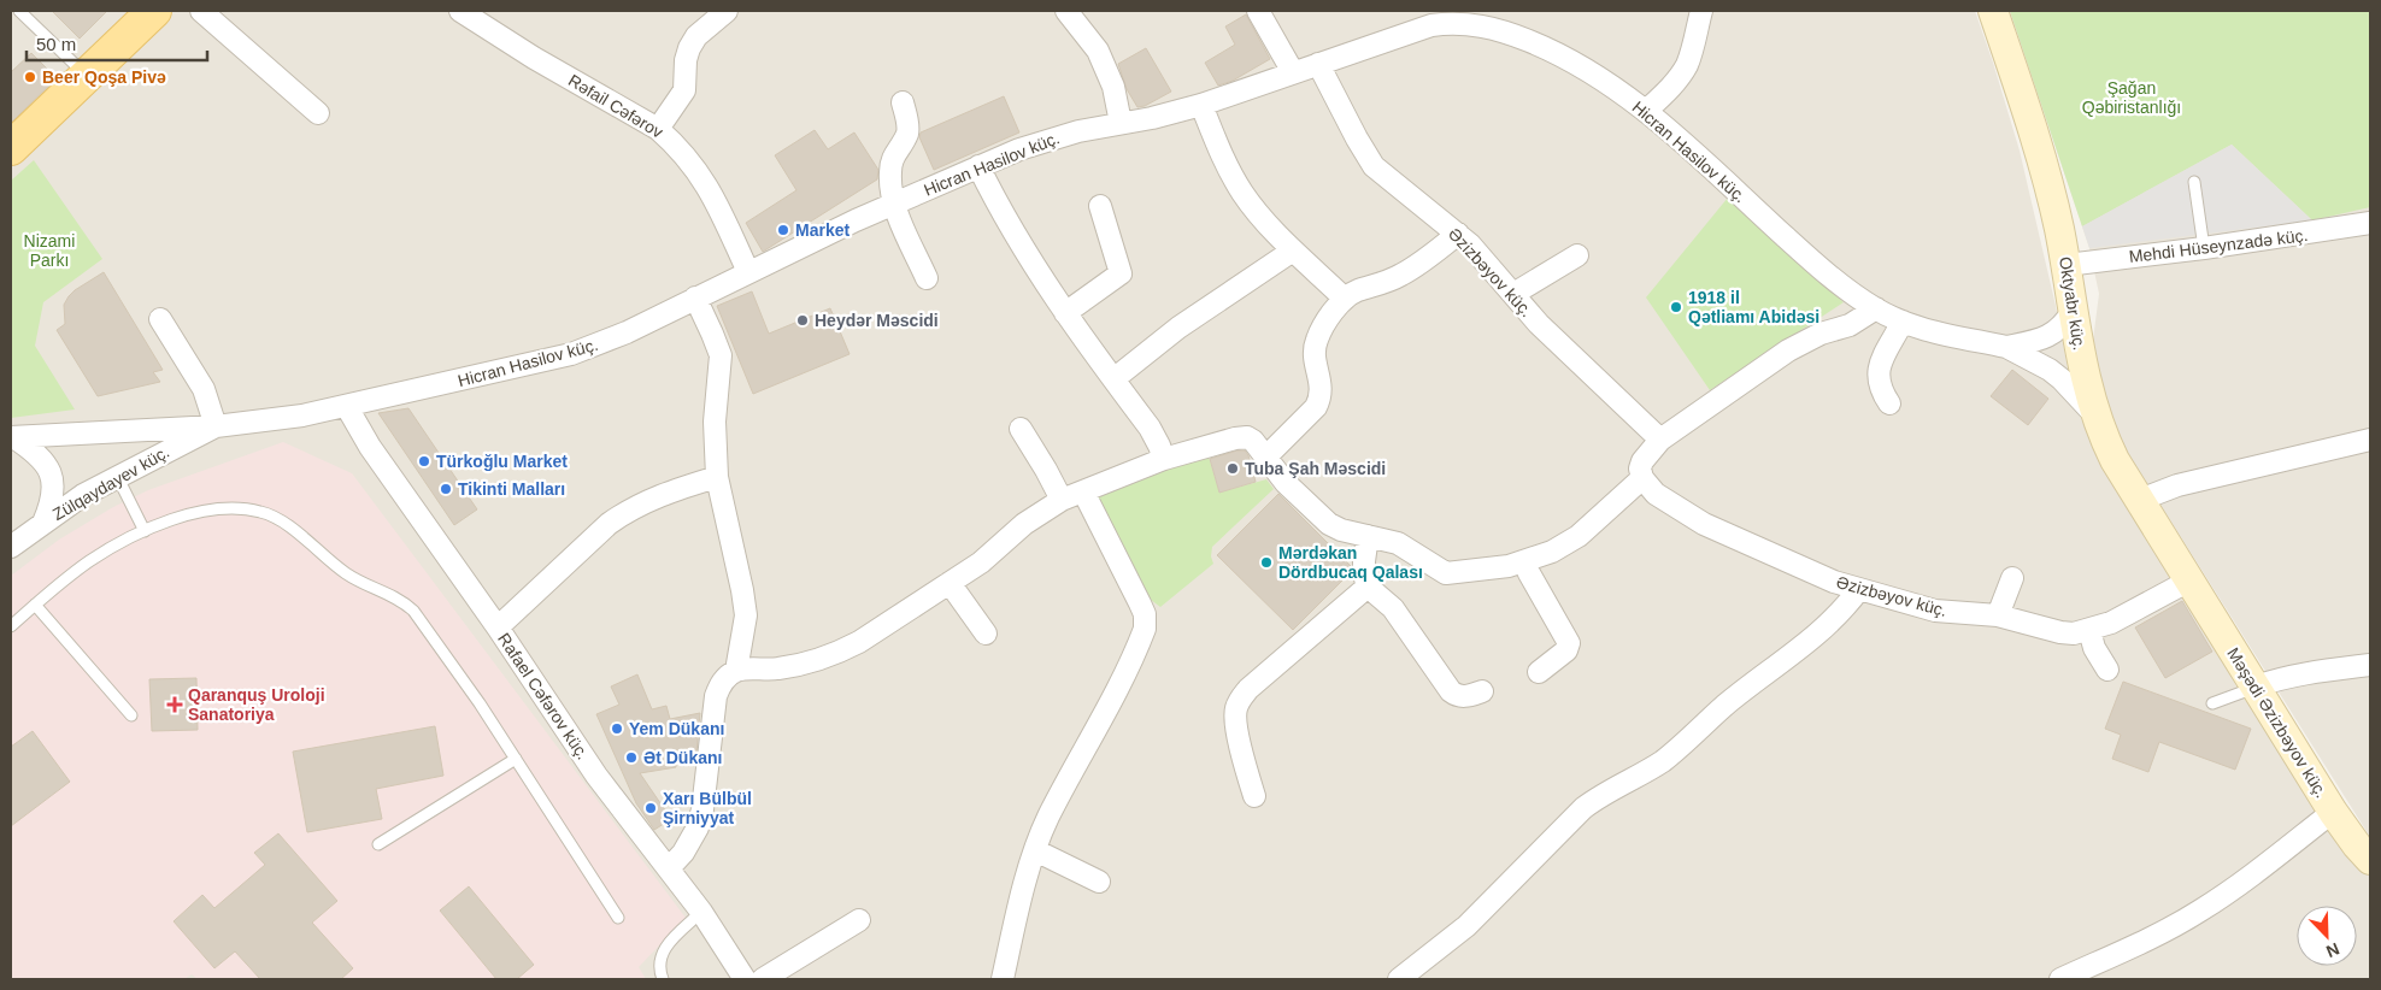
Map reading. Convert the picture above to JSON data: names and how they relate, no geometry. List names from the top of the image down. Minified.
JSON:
{"streets":{"street":["Rəfail Cəfərov","Hicran Hasilov küç.","Mehdi Hüseynzadə küç.","Əzizbəyov küç.","Oktyabr küç.","Zülqaydayev küç.","Rafael Cəfərov küç.","Məşədi Əzizbəyov küç."]},"crossings":[["Rəfail Cəfərov","Hicran Hasilov küç."],["Hicran Hasilov küç.","Əzizbəyov küç."],["Hicran Hasilov küç.","Zülqaydayev küç."],["Hicran Hasilov küç.","Rafael Cəfərov küç."],["Mehdi Hüseynzadə küç.","Oktyabr küç."],["Əzizbəyov küç.","Oktyabr küç."],["Əzizbəyov küç.","Məşədi Əzizbəyov küç."],["Oktyabr küç.","Məşədi Əzizbəyov küç."]],"parks":["Şağan Qəbiristanlığı","Nizami Parkı"],"places":{"other":["Beer Qoşa Pivə","Market","1918 il Qətliamı Abidəsi","Heydər Məscidi","Türkoğlu Market","Tuba Şah Məscidi","Tikinti Malları","Mərdəkan Dördbucaq Qalası","Yem Dükanı","Ət Dükanı","Xarı Bülbül Şirniyyat"],"health":["Qaranquş Uroloji Sanatoriya"]},"scale_bar":"50 m","north":"bottom right"}
